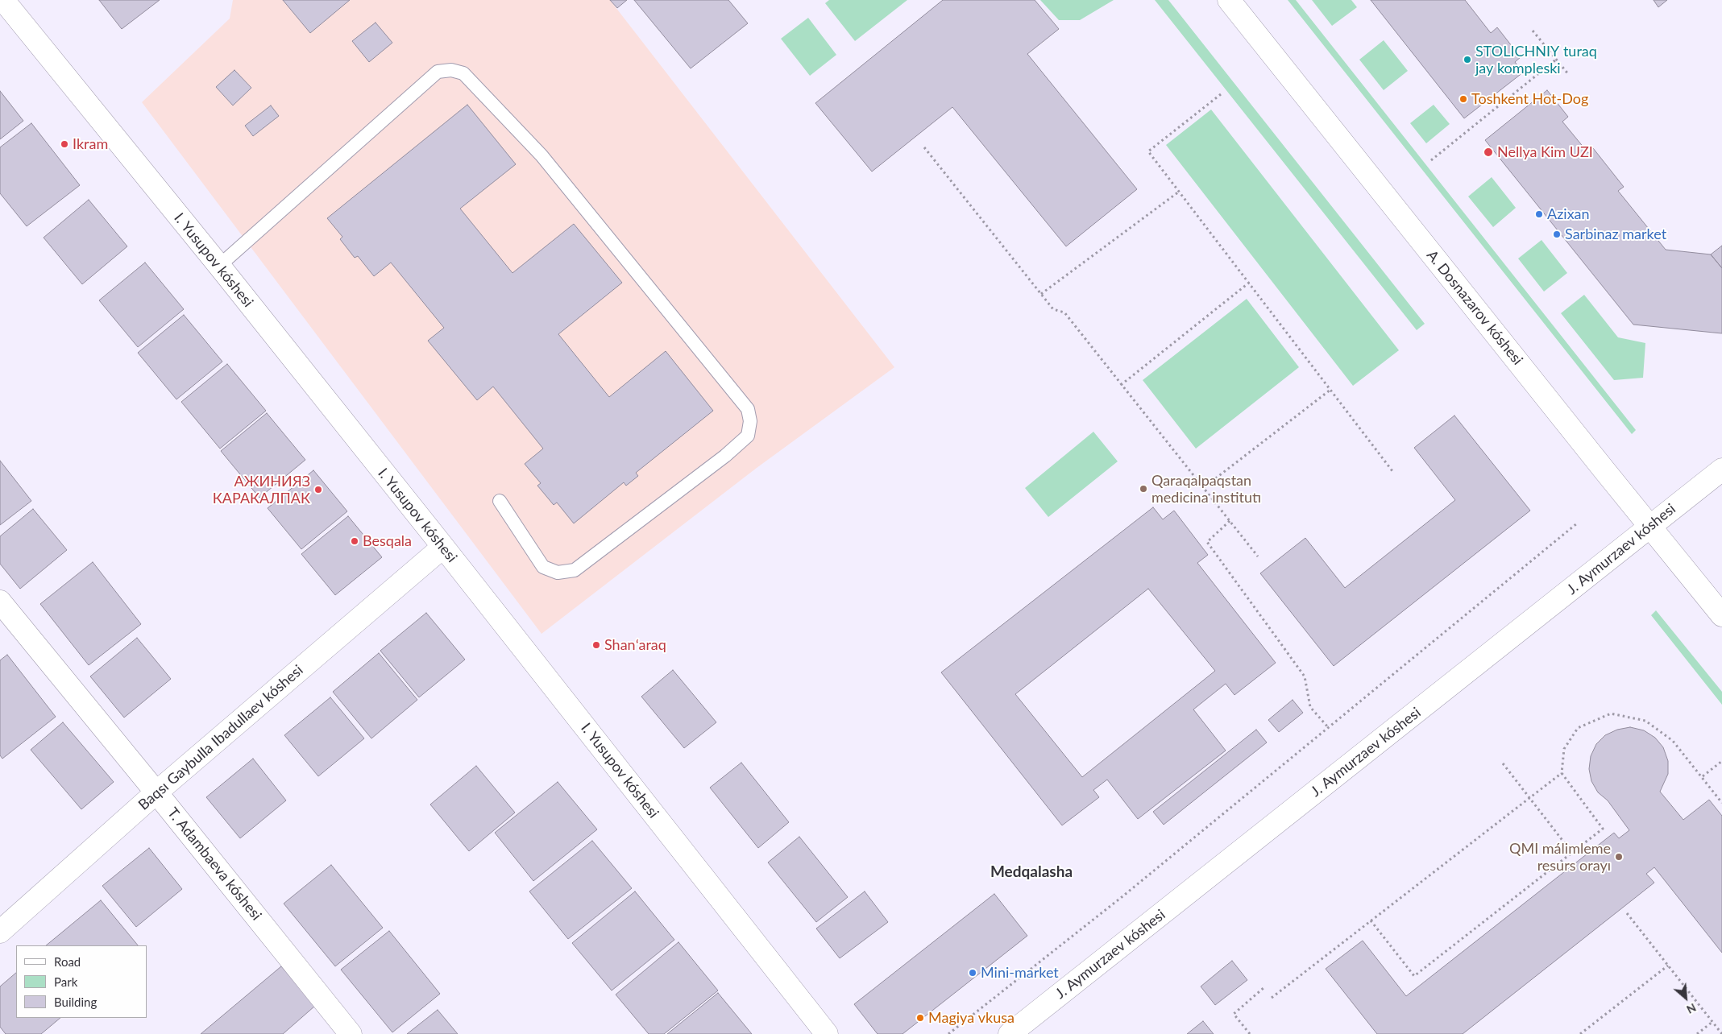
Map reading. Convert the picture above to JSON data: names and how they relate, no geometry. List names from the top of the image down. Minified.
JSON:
{"streets":{"street":["I. Yusupov kóshesi","A. Dosnazarov kóshesi","J. Aymurzaev kóshesi","Baqsı Gaybulla Ibadullaev kóshesi","T. Adambaeva kóshesi"]},"crossings":[["I. Yusupov kóshesi","Baqsı Gaybulla Ibadullaev kóshesi"],["A. Dosnazarov kóshesi","J. Aymurzaev kóshesi"],["Baqsı Gaybulla Ibadullaev kóshesi","T. Adambaeva kóshesi"]],"districts":["Medqalasha"],"places":["STOLICHNIY turaq jay kompleski","Toshkent Hot-Dog","Ikram","Nellya Kim UZI","Azixan","Sarbinaz market","Qaraqalpaqstan medicina institutı","АЖИНИЯЗ КАРАКАЛПАК","Besqala","Shanʻaraq","QMI málimleme resurs orayı","Mini-market","Magiya vkusa"],"legend":["Road","Park","Building"],"north":"bottom right"}
